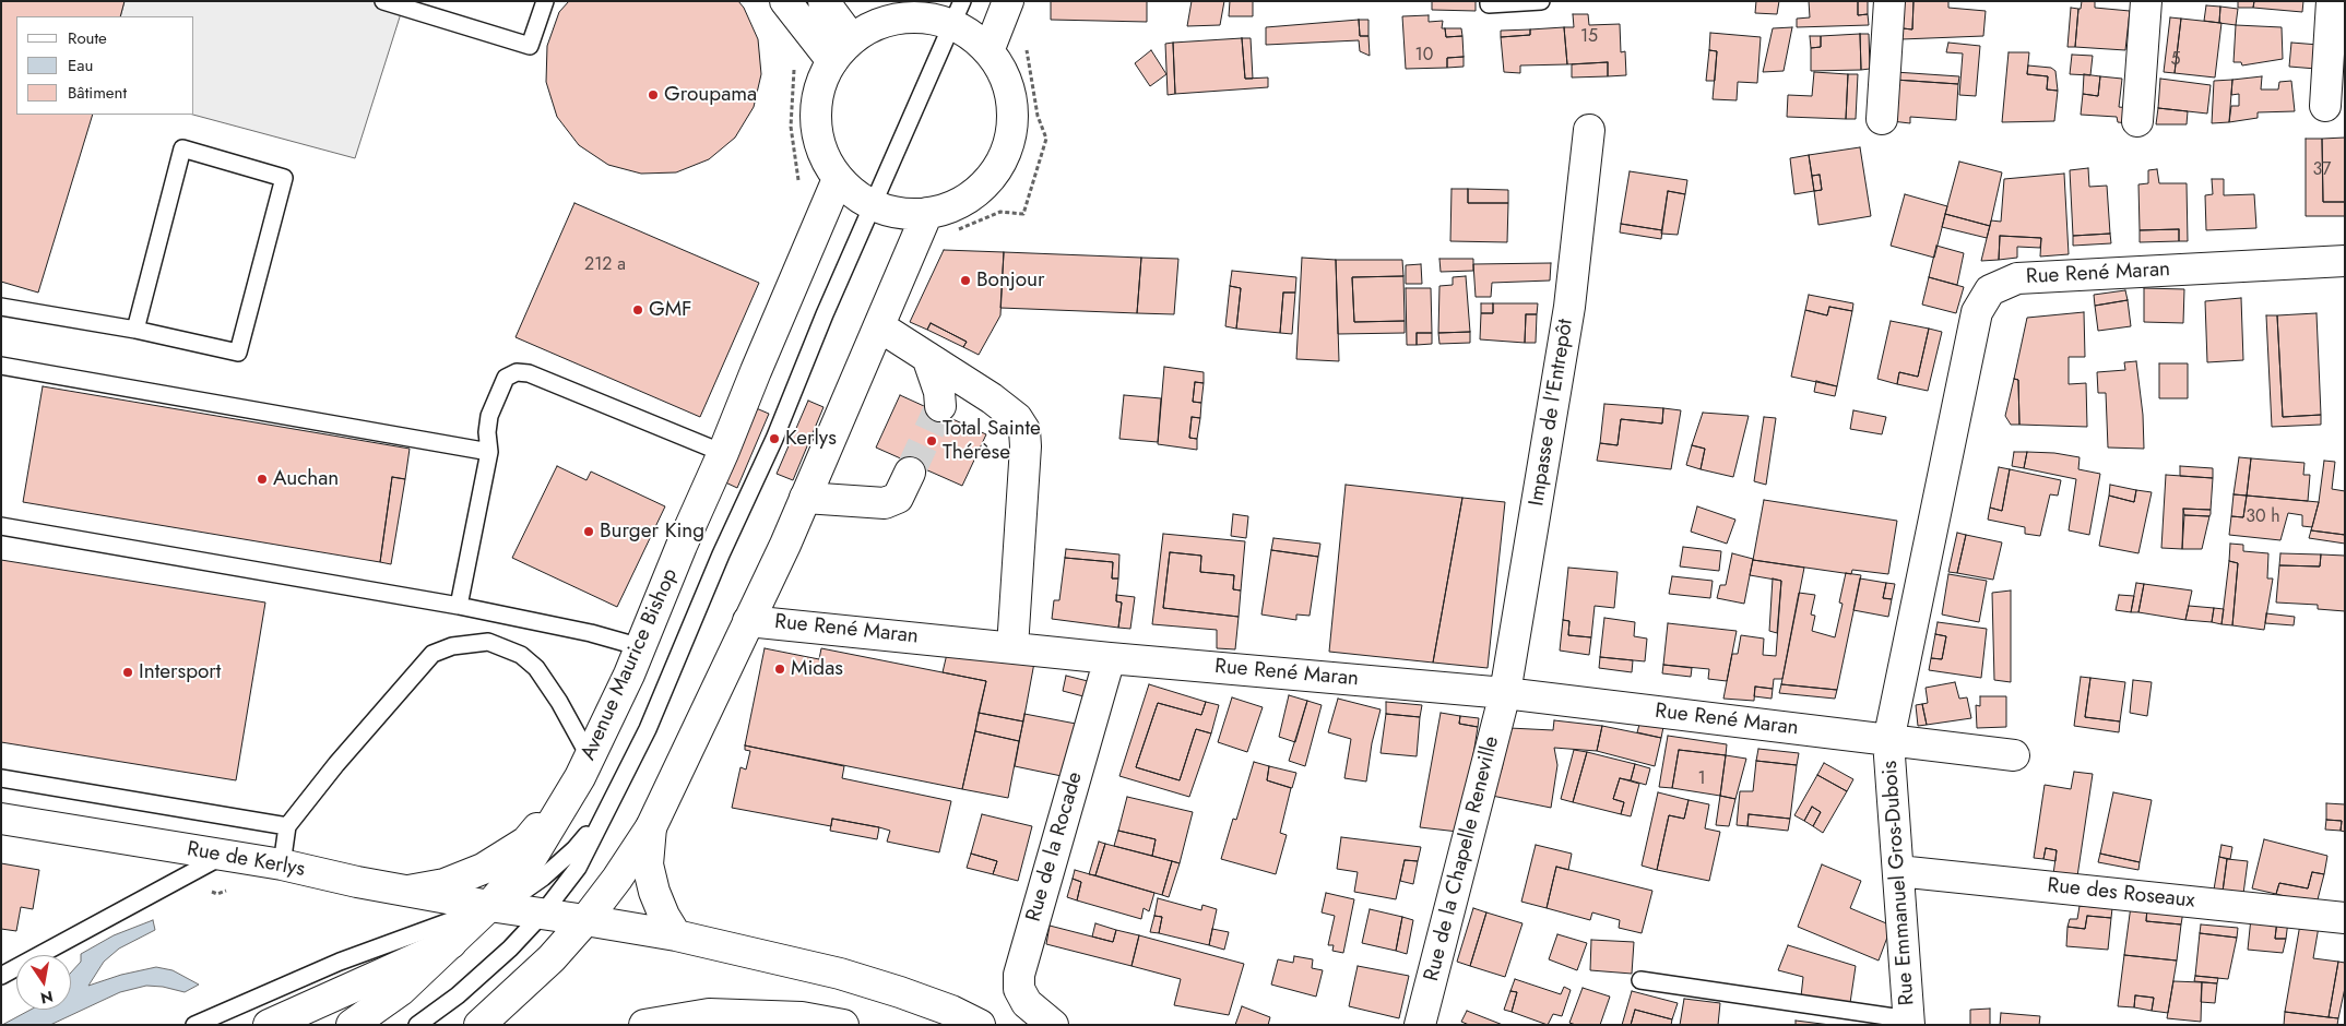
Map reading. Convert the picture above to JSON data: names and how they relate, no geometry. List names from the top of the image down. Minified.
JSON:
{"streets":{"main road":["Rue René Maran","Impasse de l'Entrepôt","Avenue Maurice Bishop","Rue de la Rocade","Rue de la Chapelle Reneville","Rue de Kerlys","Rue Emmanuel Gros-Dubois","Rue des Roseaux"]},"crossings":[["Rue René Maran","Impasse de l'Entrepôt"],["Rue René Maran","Rue de la Rocade"],["Rue René Maran","Rue de la Chapelle Reneville"],["Rue René Maran","Rue Emmanuel Gros-Dubois"],["Impasse de l'Entrepôt","Rue de la Chapelle Reneville"],["Avenue Maurice Bishop","Rue de Kerlys"],["Rue Emmanuel Gros-Dubois","Rue des Roseaux"]],"places":["Groupama","Bonjour","GMF","Kerlys","Total Sainte Thérèse","Auchan","Burger King","Midas","Intersport"],"house_numbers":["15","10","5","37","212 a","30 h","1"],"legend":["Route","Eau","Bâtiment"],"north":"bottom"}
